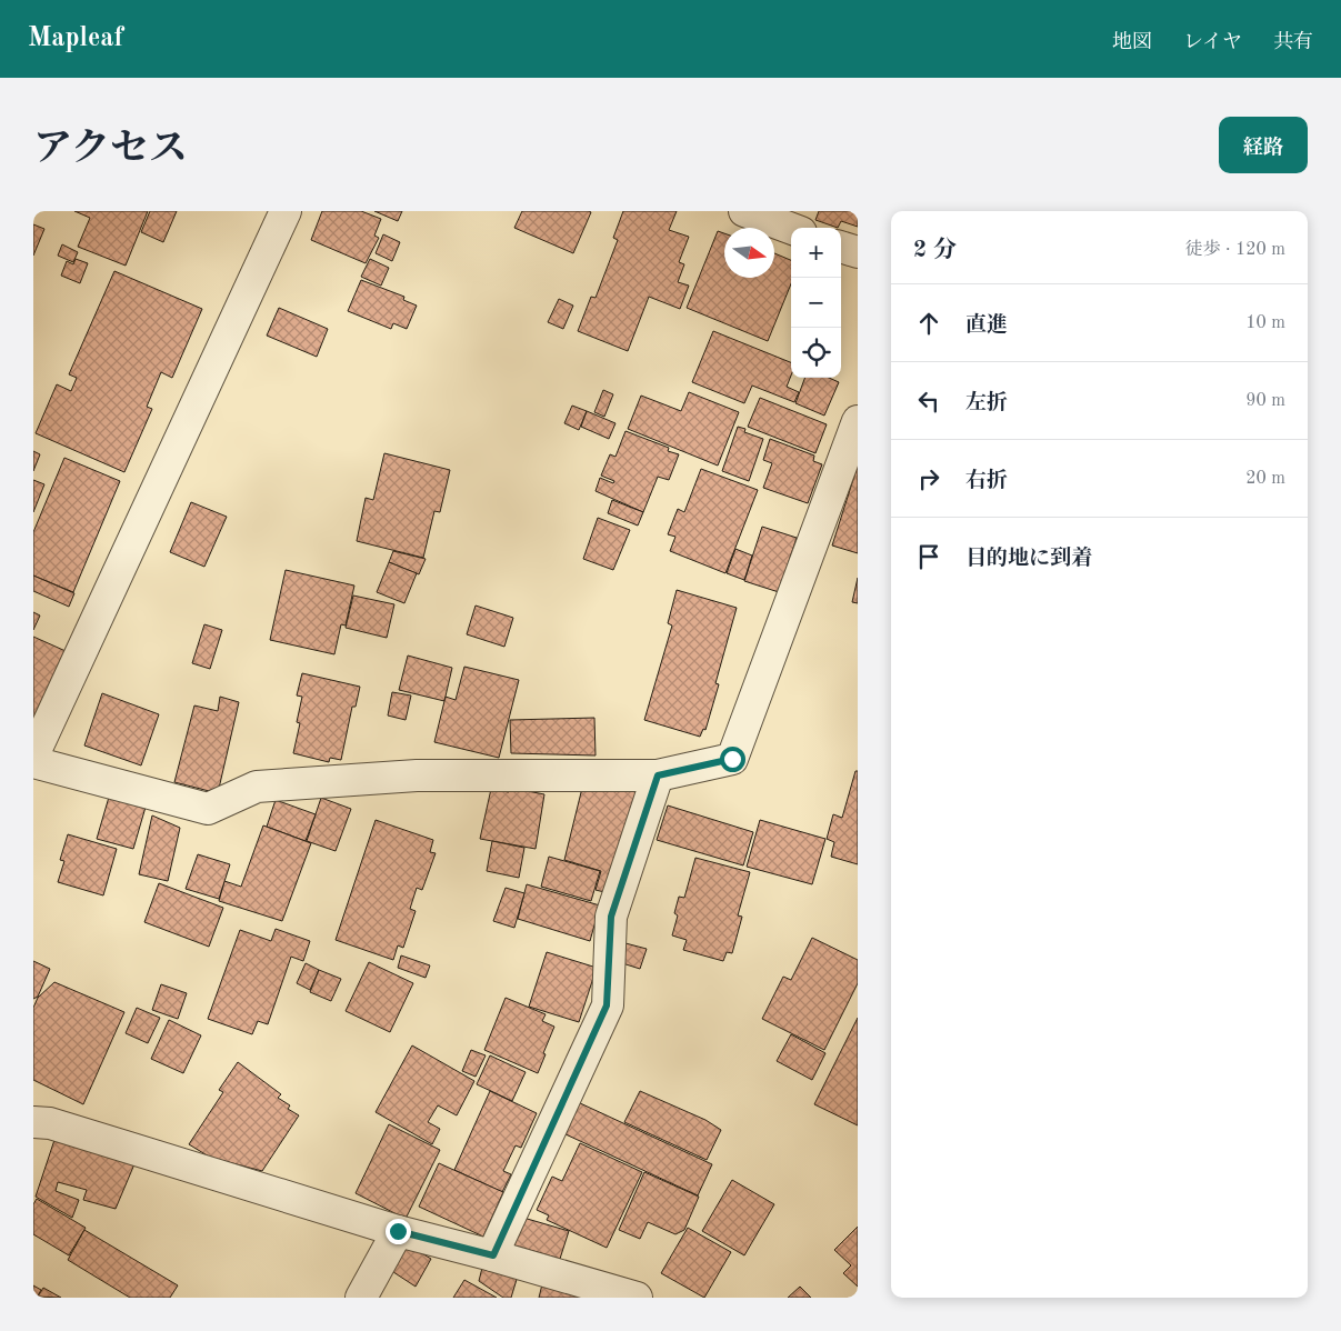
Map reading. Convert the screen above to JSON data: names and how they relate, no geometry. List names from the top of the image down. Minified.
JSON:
{"north":"right","page":{"header":"Mapleaf","nav":["地図","レイヤ","共有"],"title":"アクセス","buttons":"経路","heading":["2 分","徒歩 · 120 m"],"map_buttons":["+","−"],"list":[["直進","10 m"],["左折","90 m"],["右折","20 m"],"目的地に到着"]}}
